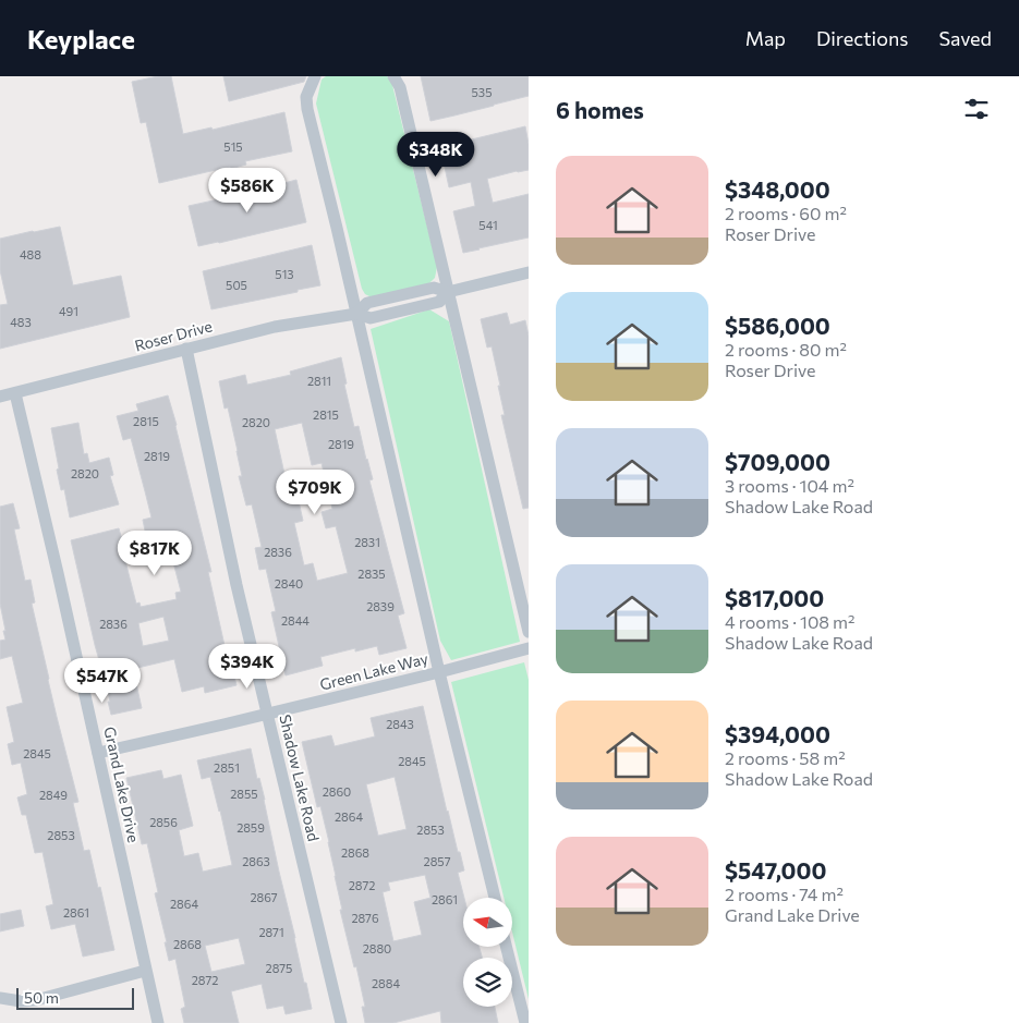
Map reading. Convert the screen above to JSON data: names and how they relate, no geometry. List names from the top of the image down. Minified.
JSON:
{"streets":{"street":["Roser Drive","Green Lake Way","Shadow Lake Road","Grand Lake Drive"]},"crossings":[["Roser Drive","Shadow Lake Road"],["Roser Drive","Grand Lake Drive"],["Green Lake Way","Shadow Lake Road"],["Green Lake Way","Grand Lake Drive"]],"house_numbers":["535","515","541","488","513","505","491","483","2811","2815","2815","2820","2819","2819","2820","2831","2836","2835","2840","2839","2844","2836","2843","2845","2845","2851","2860","2855","2849","2864","2856","2859","2853","2853","2868","2863","2857","2872","2867","2861","2864","2861","2876","2871","2868","2880","2875","2872","2884"],"scale_bar":"50 m","north":"left","page":{"header":"Keyplace","nav":["Map","Directions","Saved"],"heading":"6 homes","price":["$348K","$586K","$709K","$817K","$394K","$547K"],"list":[{"name":"$348,000","note":"2 rooms · 60 m² · Roser Drive"},{"name":"$586,000","note":"2 rooms · 80 m² · Roser Drive"},{"name":"$709,000","note":"3 rooms · 104 m² · Shadow Lake Road"},{"name":"$817,000","note":"4 rooms · 108 m² · Shadow Lake Road"},{"name":"$394,000","note":"2 rooms · 58 m² · Shadow Lake Road"},{"name":"$547,000","note":"2 rooms · 74 m² · Grand Lake Drive"}],"scale":"50 m"}}
